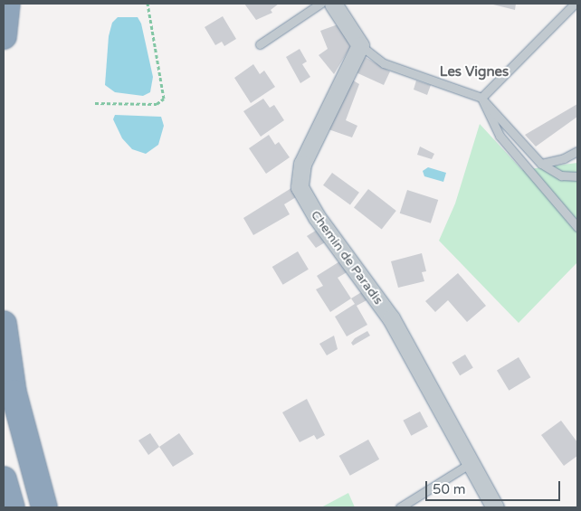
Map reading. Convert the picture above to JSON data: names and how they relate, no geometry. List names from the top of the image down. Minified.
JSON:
{"streets":{"street":["Chemin de Paradis"]},"districts":["Les Vignes"],"scale_bar":"50 m"}
